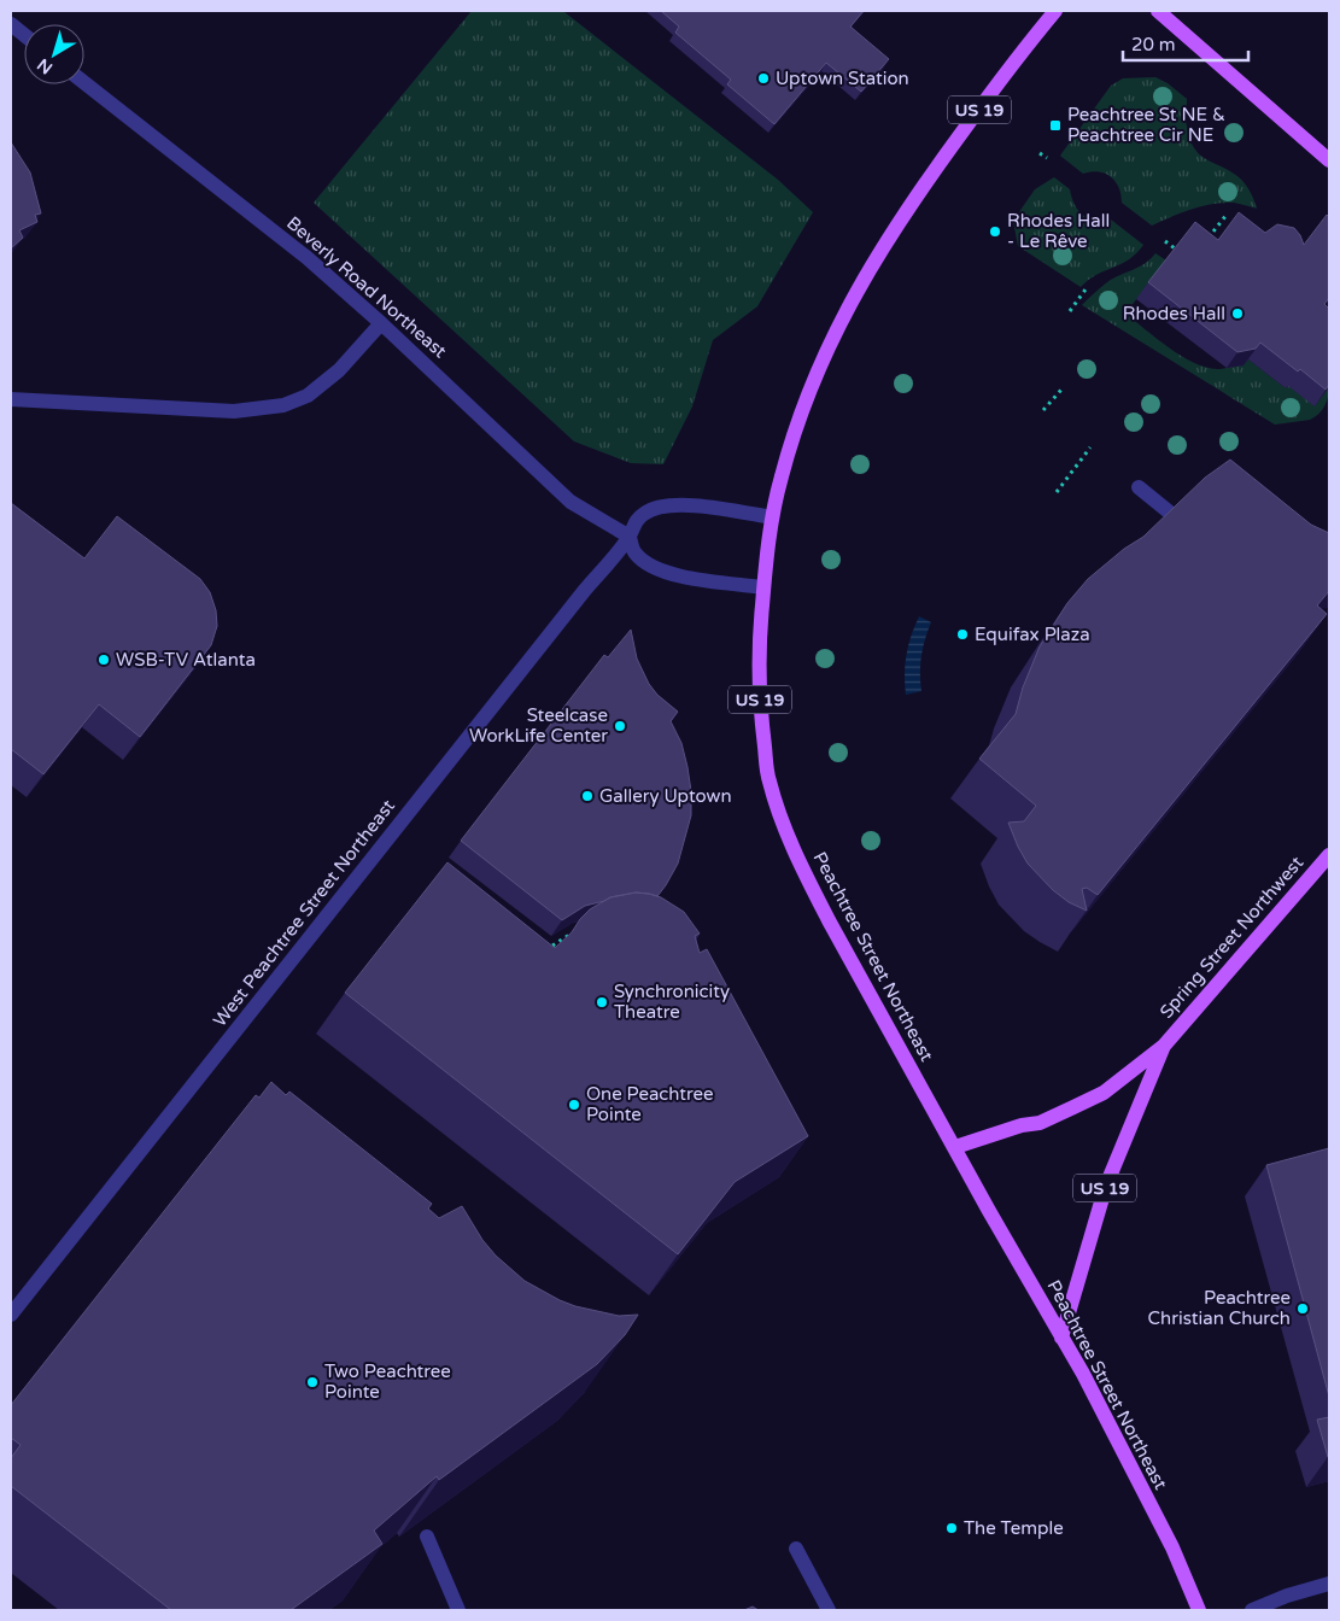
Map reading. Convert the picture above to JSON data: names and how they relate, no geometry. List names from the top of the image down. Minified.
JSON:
{"streets":{"main road":["US 19","Spring Street Northwest","Peachtree Street Northeast"],"street":["Beverly Road Northeast","West Peachtree Street Northeast"]},"crossings":[["Beverly Road Northeast","West Peachtree Street Northeast"],["West Peachtree Street Northeast","Peachtree Street Northeast"],["Spring Street Northwest","Peachtree Street Northeast"]],"places":{"other":["Uptown Station","Rhodes Hall - Le Rêve","Rhodes Hall","Equifax Plaza","WSB-TV Atlanta","Steelcase WorkLife Center","Gallery Uptown","Synchronicity Theatre","One Peachtree Pointe","Peachtree Christian Church","Two Peachtree Pointe","The Temple"],"transit":["Peachtree St NE & Peachtree Cir NE"]},"scale_bar":"20 m","north":"bottom left"}
